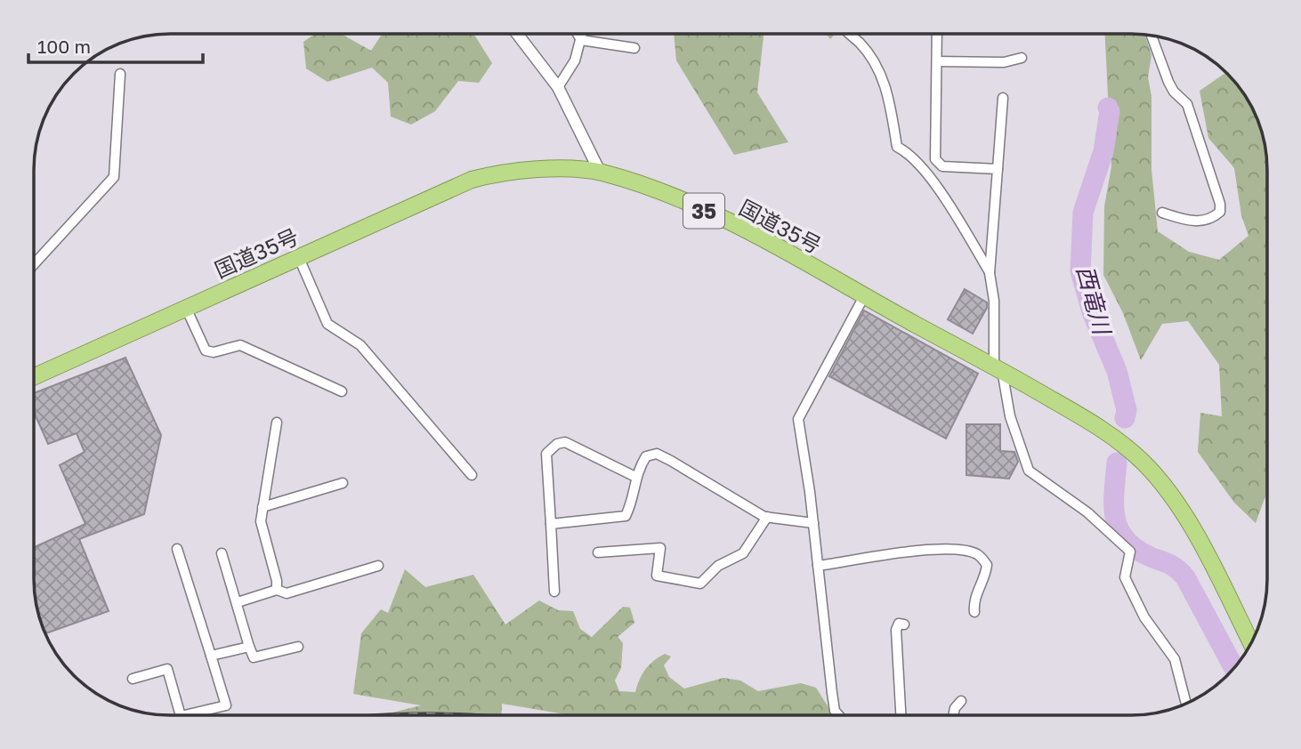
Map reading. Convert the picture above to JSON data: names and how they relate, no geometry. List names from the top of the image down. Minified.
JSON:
{"streets":{"highway":["35","国道35号"]},"water":["西竜川"],"scale_bar":"100 m"}
